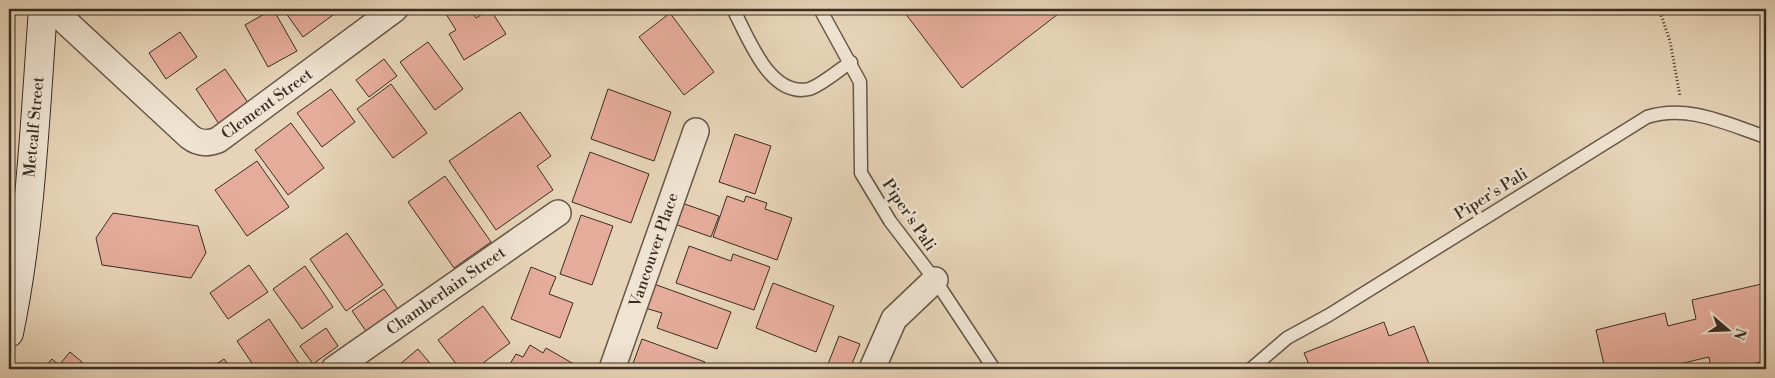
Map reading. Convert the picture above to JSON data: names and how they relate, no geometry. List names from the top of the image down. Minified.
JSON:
{"streets":{"street":["Clement Street","Metcalf Street","Vancouver Place","Chamberlain Street"],"lane":["Piper's Pali"]},"north":"right"}
